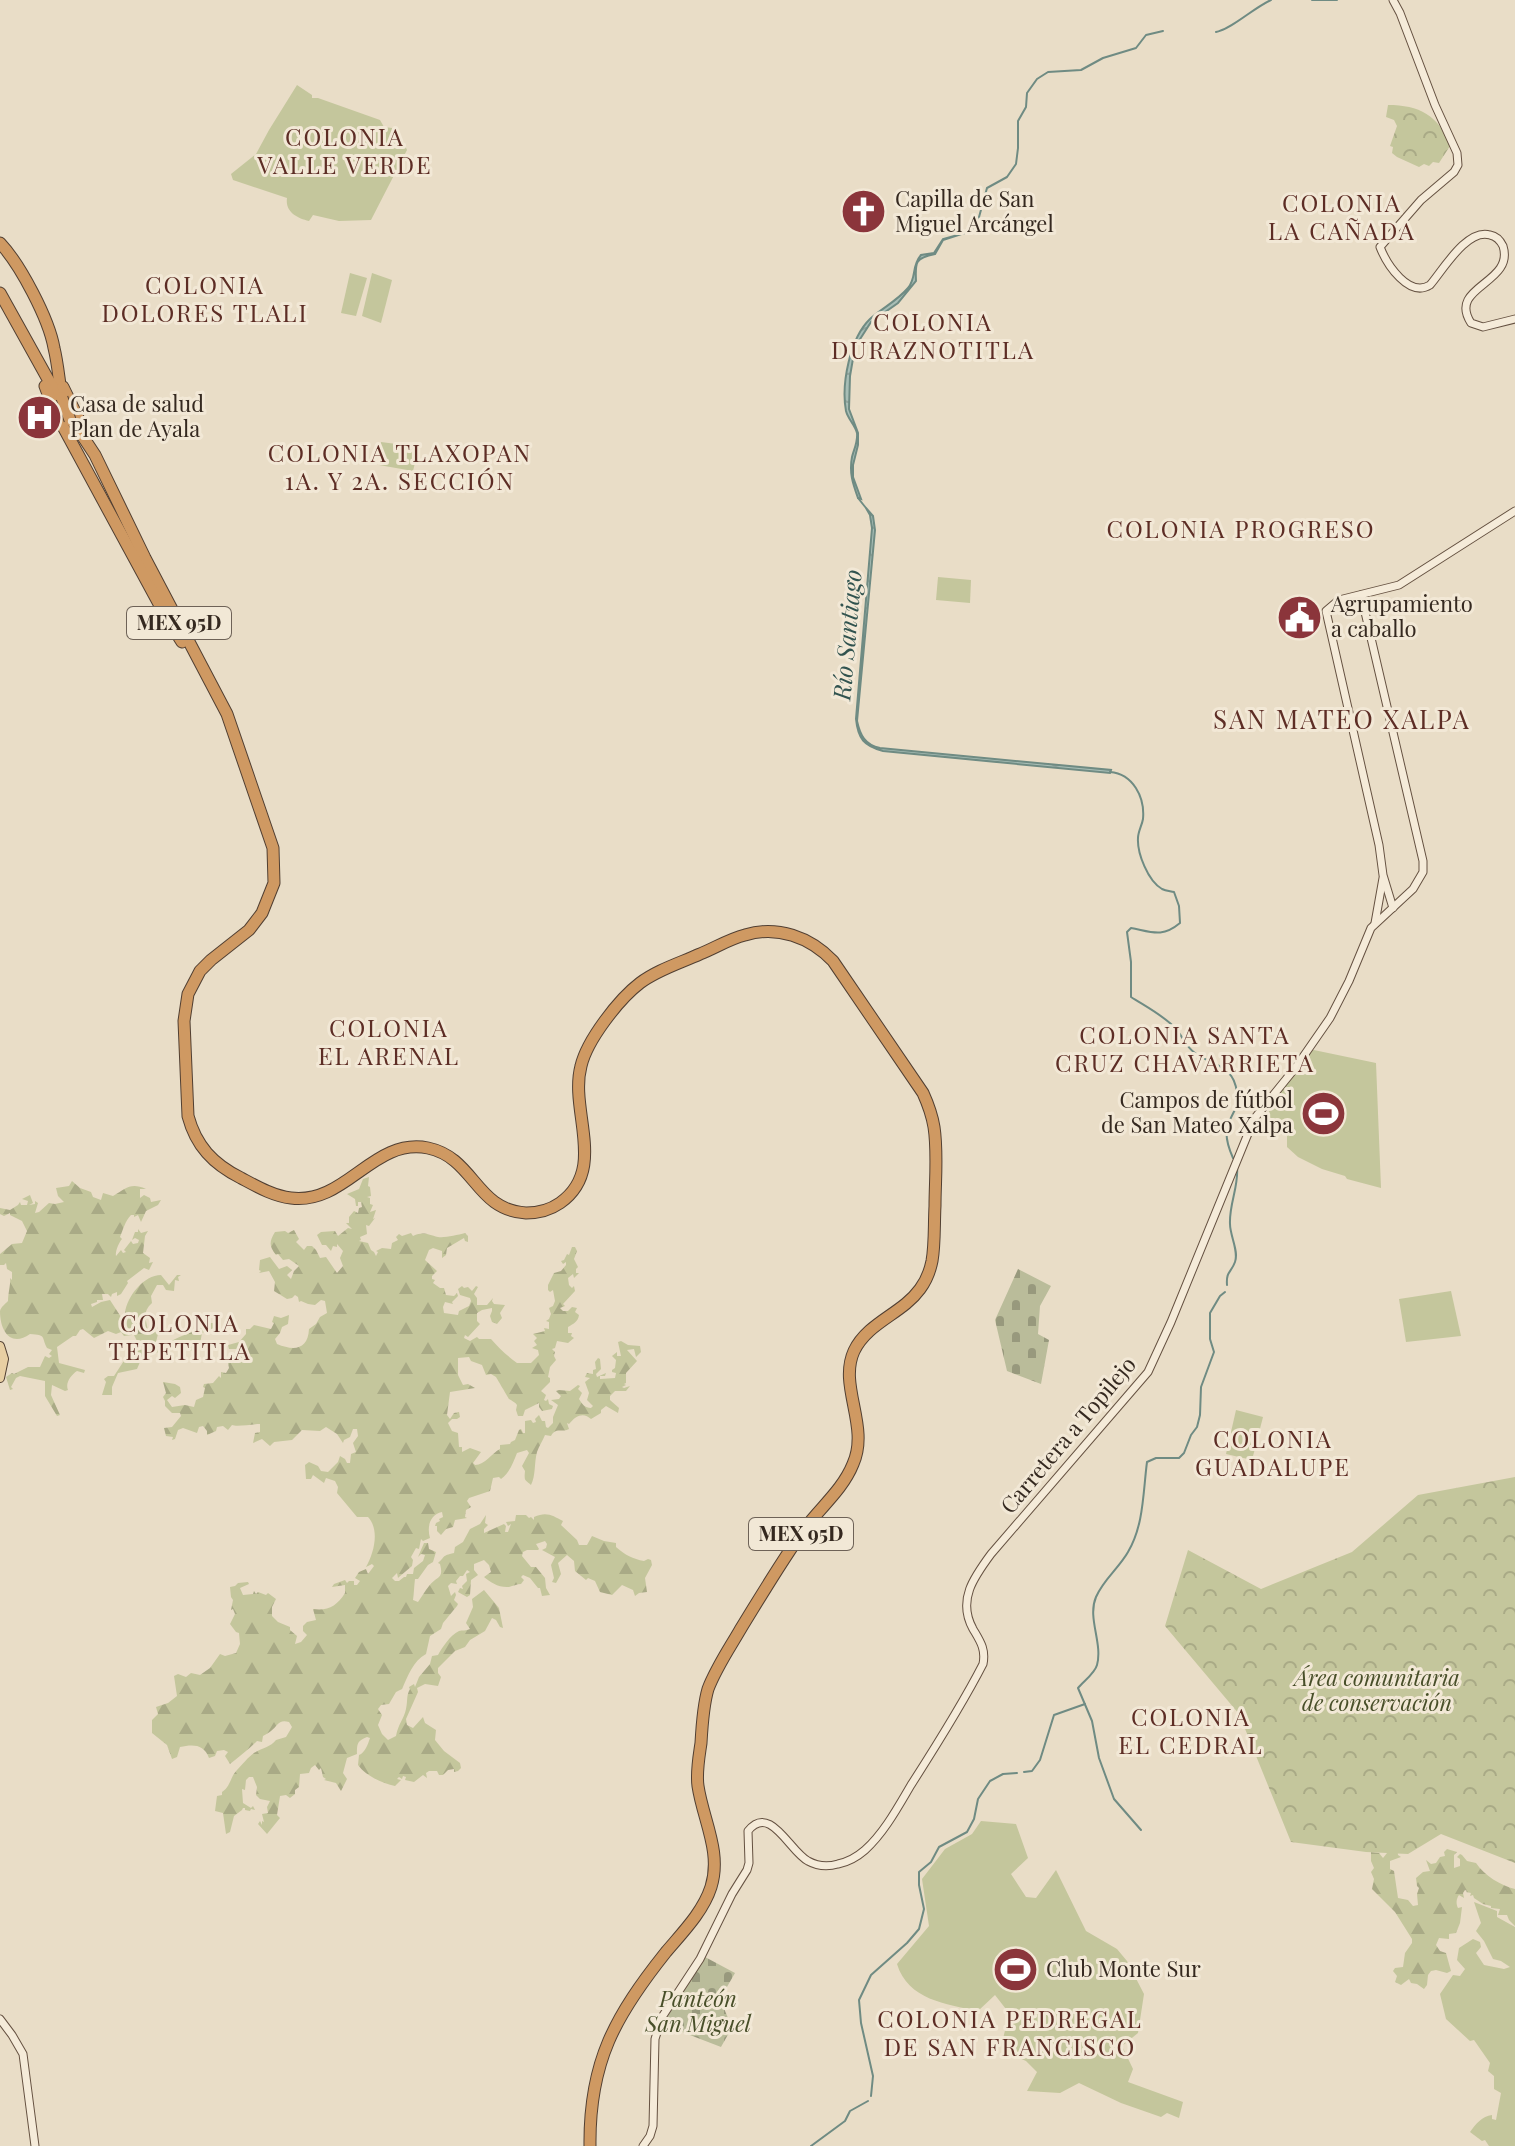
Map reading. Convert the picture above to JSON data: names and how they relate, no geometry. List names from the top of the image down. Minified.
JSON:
{"streets":{"highway":["MEX 95D"],"main road":["Carretera a Topilejo"]},"districts":["COLONIA VALLE VERDE","COLONIA LA CAÑADA","COLONIA DOLORES TLALI","COLONIA DURAZNOTITLA","COLONIA TLAXOPAN 1A. Y 2A. SECCIÓN","COLONIA PROGRESO","SAN MATEO XALPA","COLONIA EL ARENAL","COLONIA SANTA CRUZ CHAVARRIETA","COLONIA TEPETITLA","COLONIA GUADALUPE","COLONIA EL CEDRAL","COLONIA PEDREGAL DE SAN FRANCISCO"],"water":["Río Santiago"],"parks":["Área comunitaria de conservación","Panteón San Miguel"],"places":{"church":["Capilla de San Miguel Arcángel"],"hospital":["Casa de salud Plan de Ayala"],"public building":["Agrupamiento a caballo"],"sports":["Campos de fútbol de San Mateo Xalpa","Club Monte Sur"]}}
